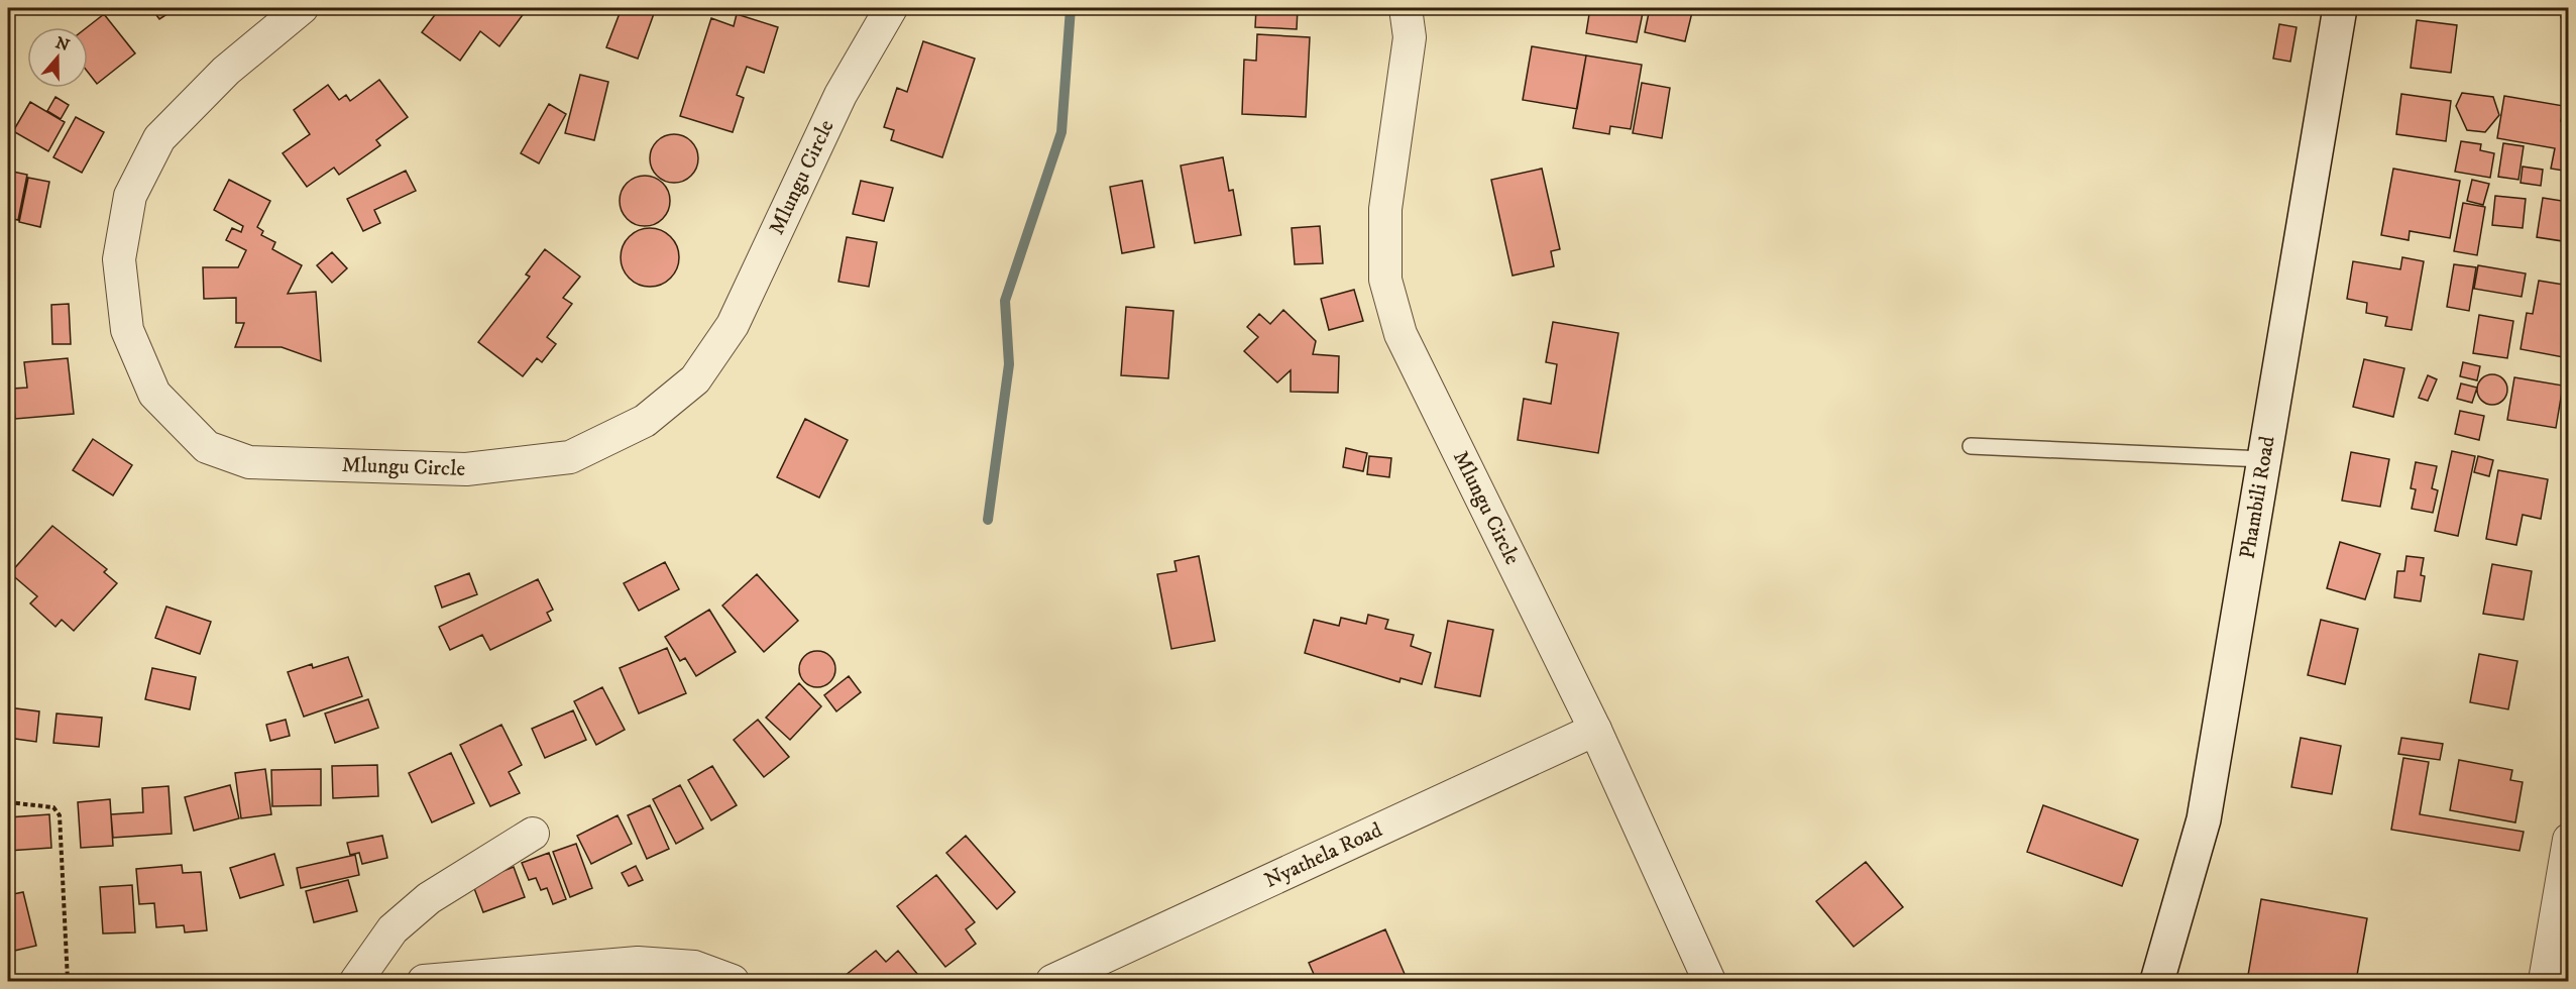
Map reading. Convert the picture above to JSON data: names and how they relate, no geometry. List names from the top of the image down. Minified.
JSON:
{"streets":{"street":["Mlungu Circle","Phambili Road","Nyathela Road"]},"crossings":[["Mlungu Circle","Nyathela Road"]],"north":"top"}
